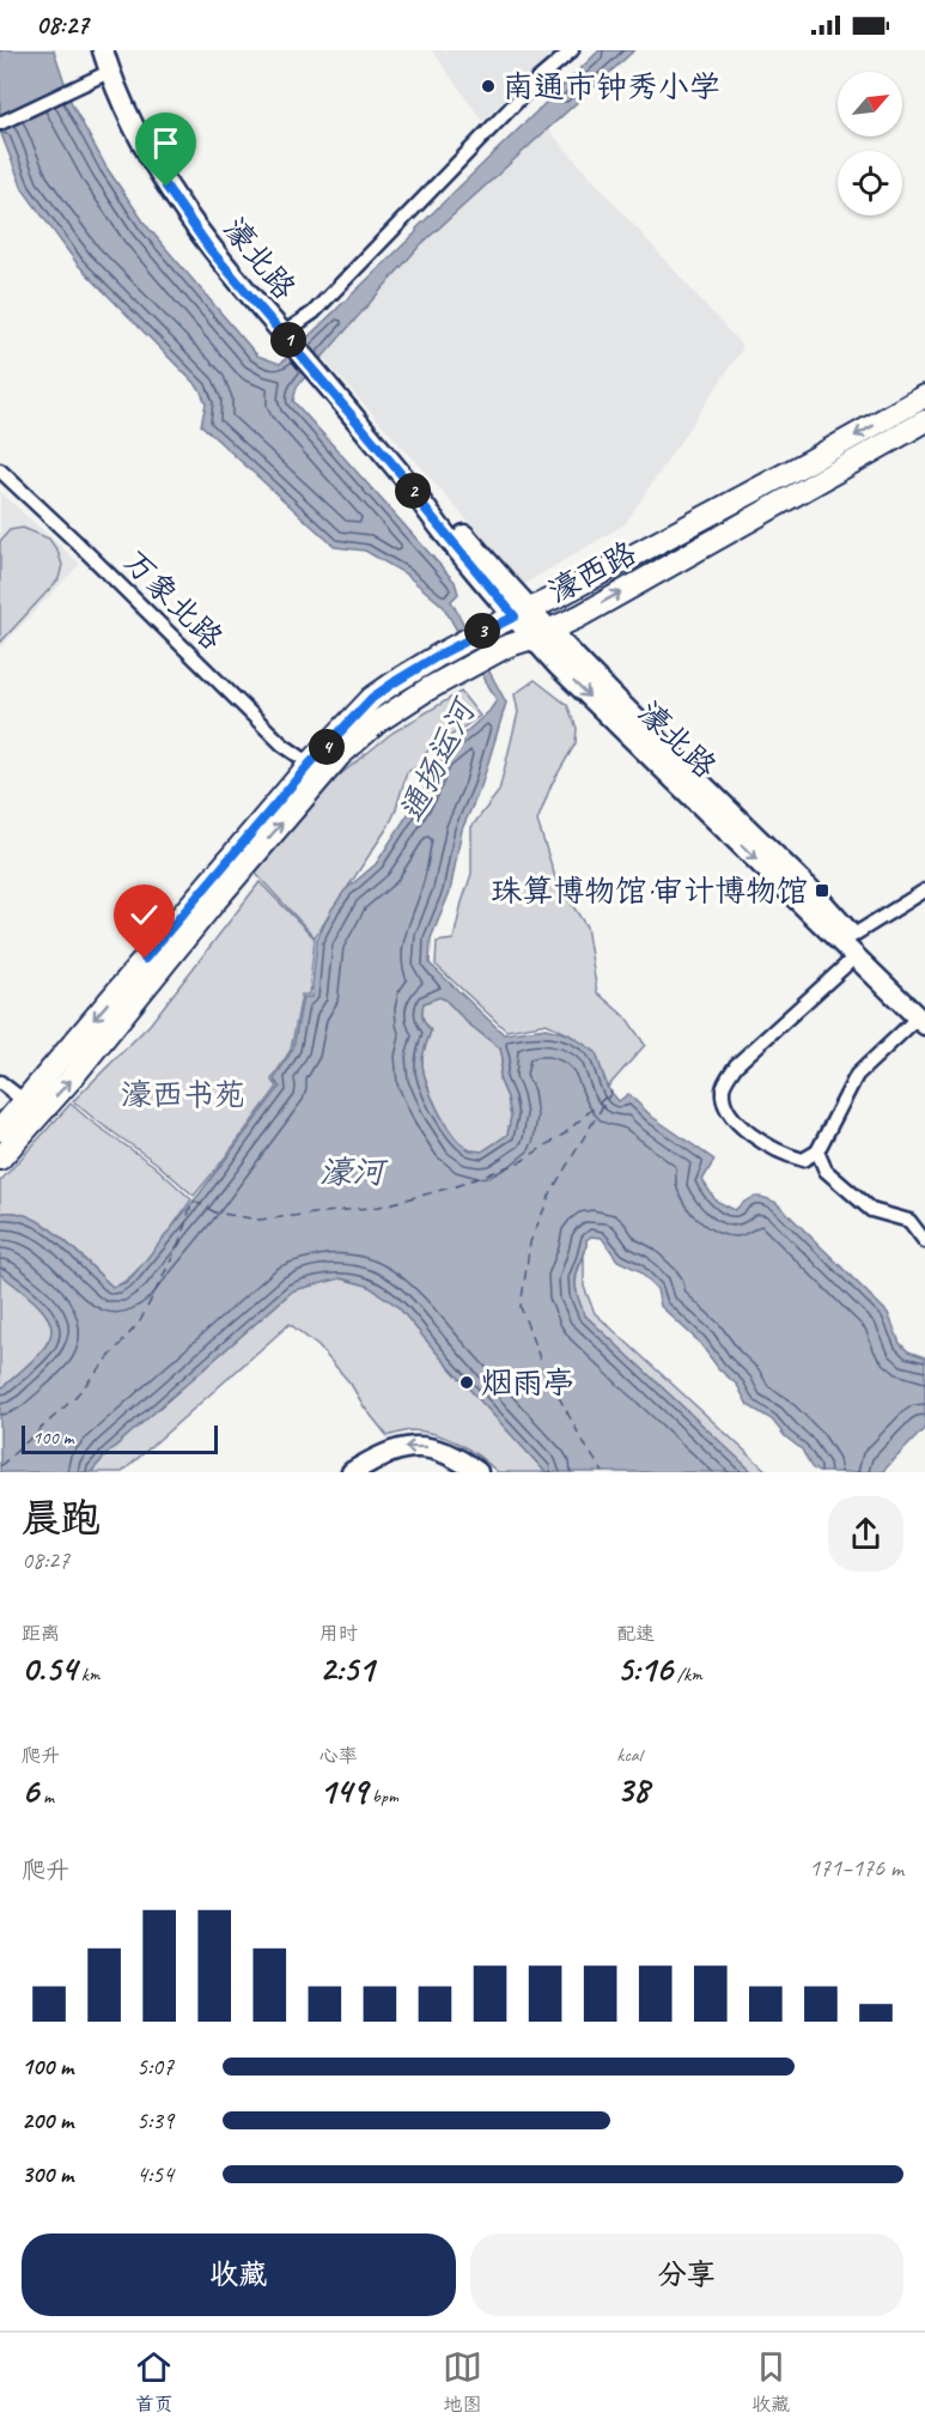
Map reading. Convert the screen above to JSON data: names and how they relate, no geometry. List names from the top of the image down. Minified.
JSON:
{"streets":{"main road":["濠西路"],"street":["濠北路","万象北路"]},"crossings":[["濠北路","濠西路"],["濠西路","万象北路"]],"water":["通扬运河","濠河"],"parks":["濠西书苑"],"places":{"other":["南通市钟秀小学","烟雨亭"],"transit":["珠算博物馆·审计博物馆"]},"scale_bar":"100 m","north":"top right","page":{"status":"08:27","pins":["1","2","3","4"],"scale":"100 m","heading":["晨跑","08:27"],"stats":[["距离","0.54 km"],["用时","2:51"],["配速","5:16 /km"],["爬升","6 m"],["心率","149 bpm"],["kcal","38"]],"chart":["爬升","171–176 m"],"list":[{"name":"100 m","note":"5:07"},{"name":"200 m","note":"5:39"},{"name":"300 m","note":"4:54"}],"buttons":["收藏","分享"],"tabs":["首页","地图","收藏"]}}
